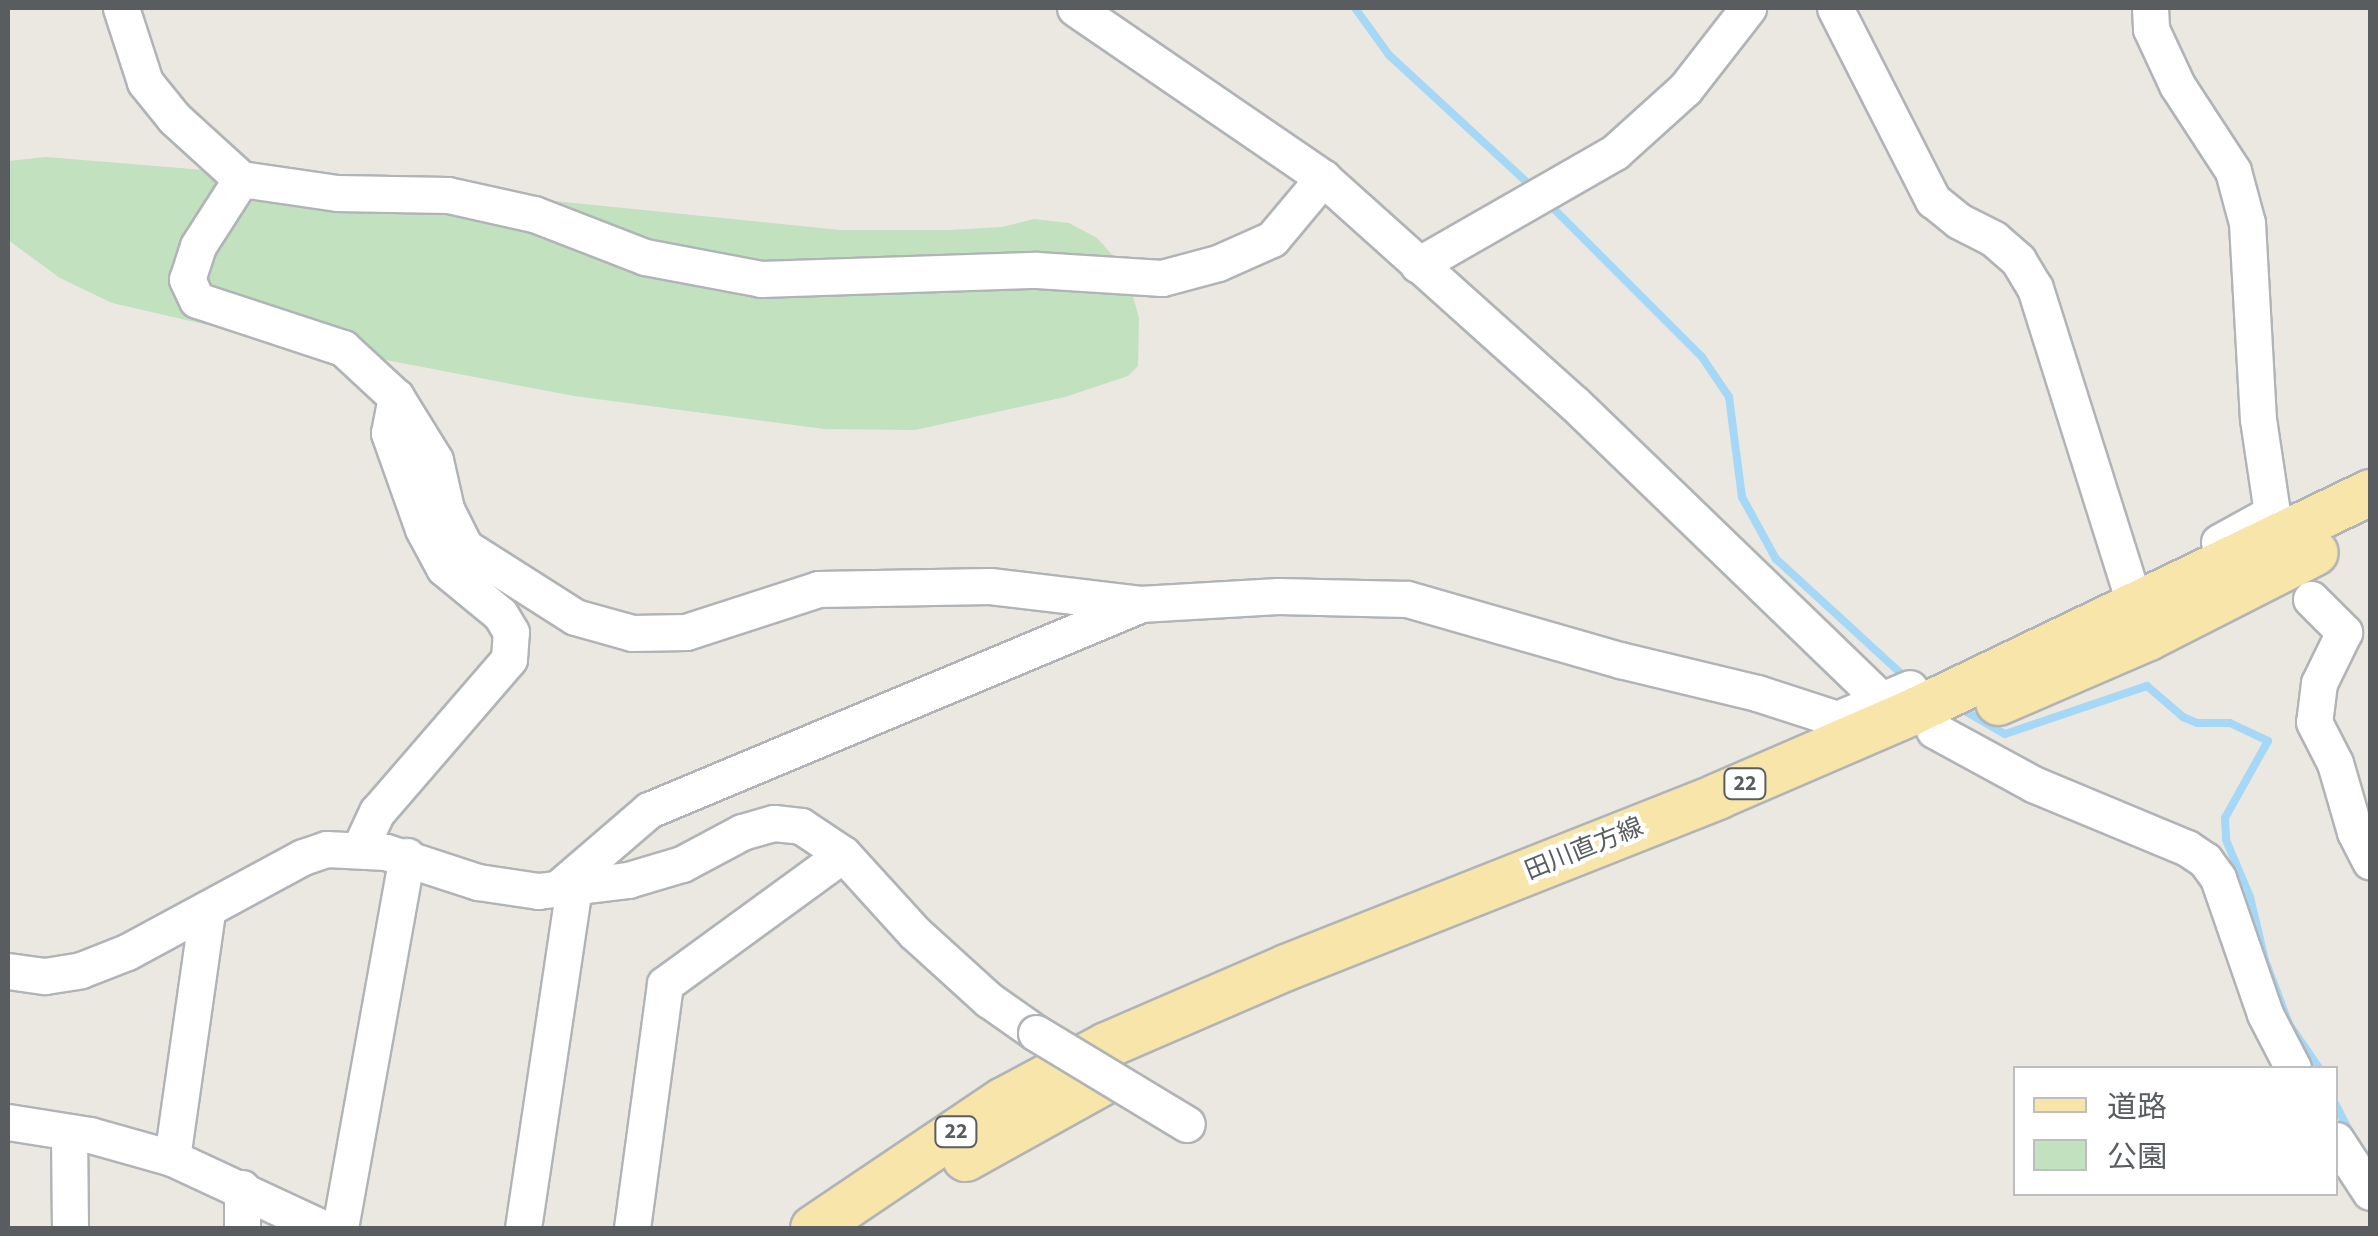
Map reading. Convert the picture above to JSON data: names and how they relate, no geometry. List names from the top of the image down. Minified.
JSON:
{"streets":{"main road":["22","田川直方線"]},"legend":["道路","公園"]}
